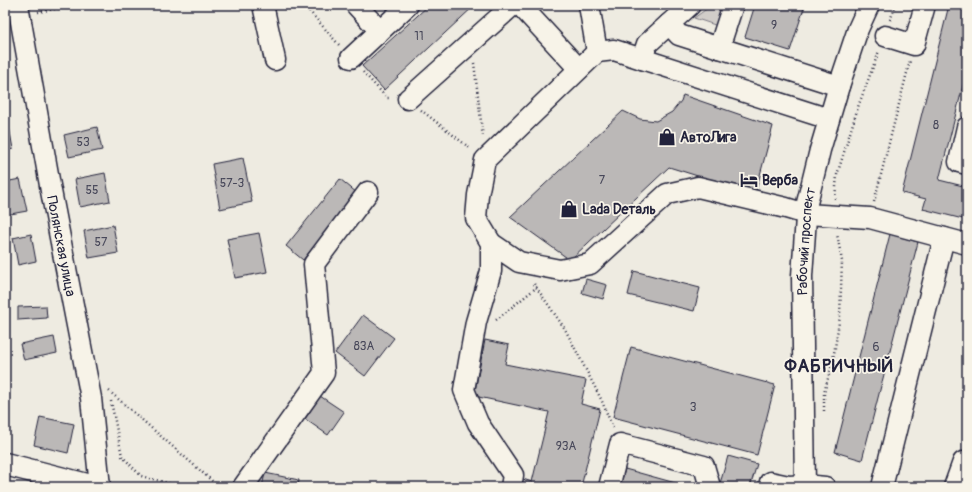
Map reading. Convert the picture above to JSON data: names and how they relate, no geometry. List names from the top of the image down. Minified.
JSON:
{"streets":{"street":["Рабочий проспект","Полянская улица"]},"districts":["ФАБРИЧНЫЙ"],"places":{"shop":["АвтоЛига","Lada Dеталь"],"hotel":["Верба"]},"house_numbers":["9","11","8","53","7","57-3","55","57","83А","6","3","93А"]}
